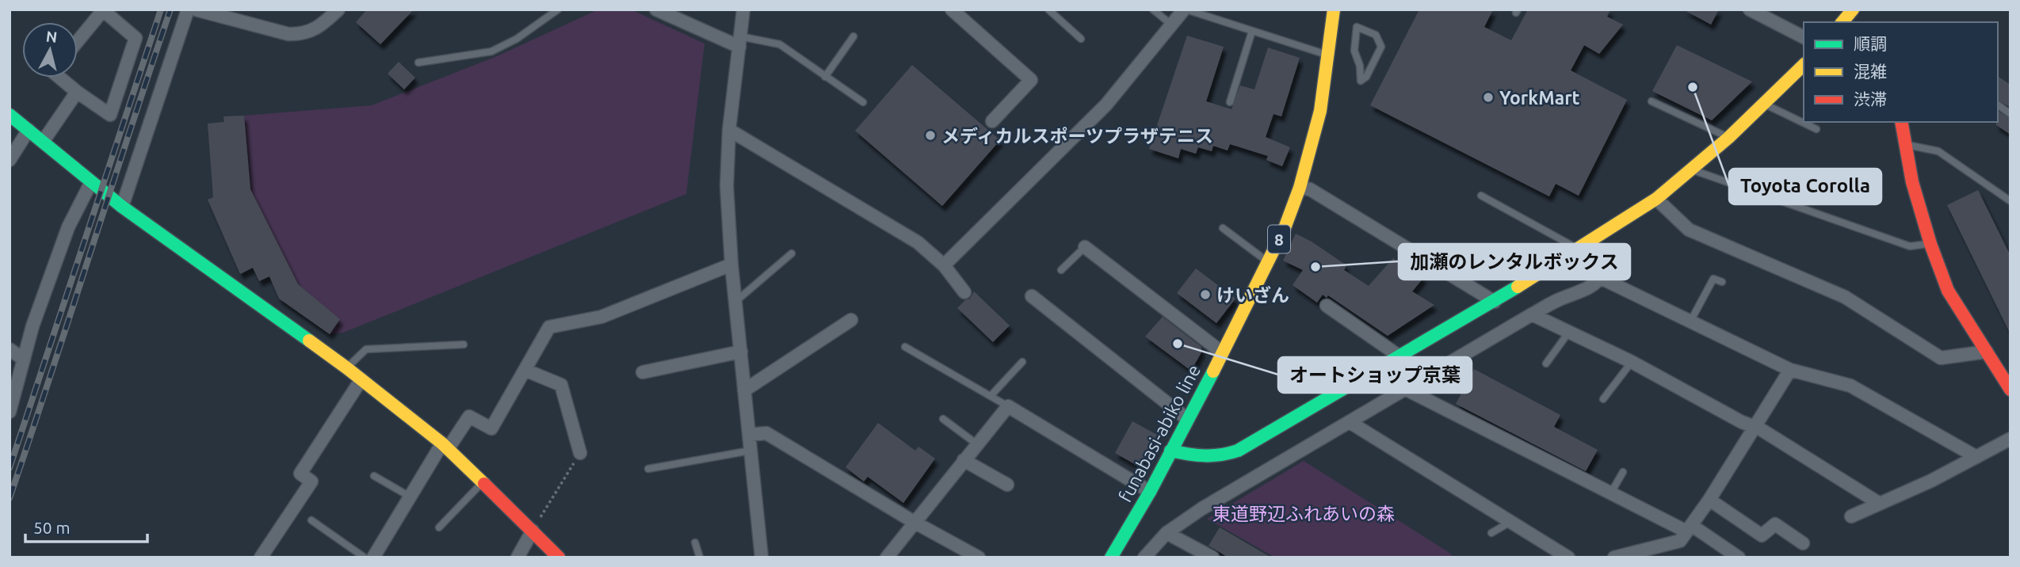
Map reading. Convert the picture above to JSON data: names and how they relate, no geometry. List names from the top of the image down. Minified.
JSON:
{"streets":{"street":["8","funabasi-abiko line"]},"parks":["東道野辺ふれあいの森"],"places":["Toyota Corolla","YorkMart","メディカルスポーツプラザテニス","加瀬のレンタルボックス","けいざん","オートショップ京葉"],"legend":["順調","混雑","渋滞"],"scale_bar":"50 m","north":"top"}
